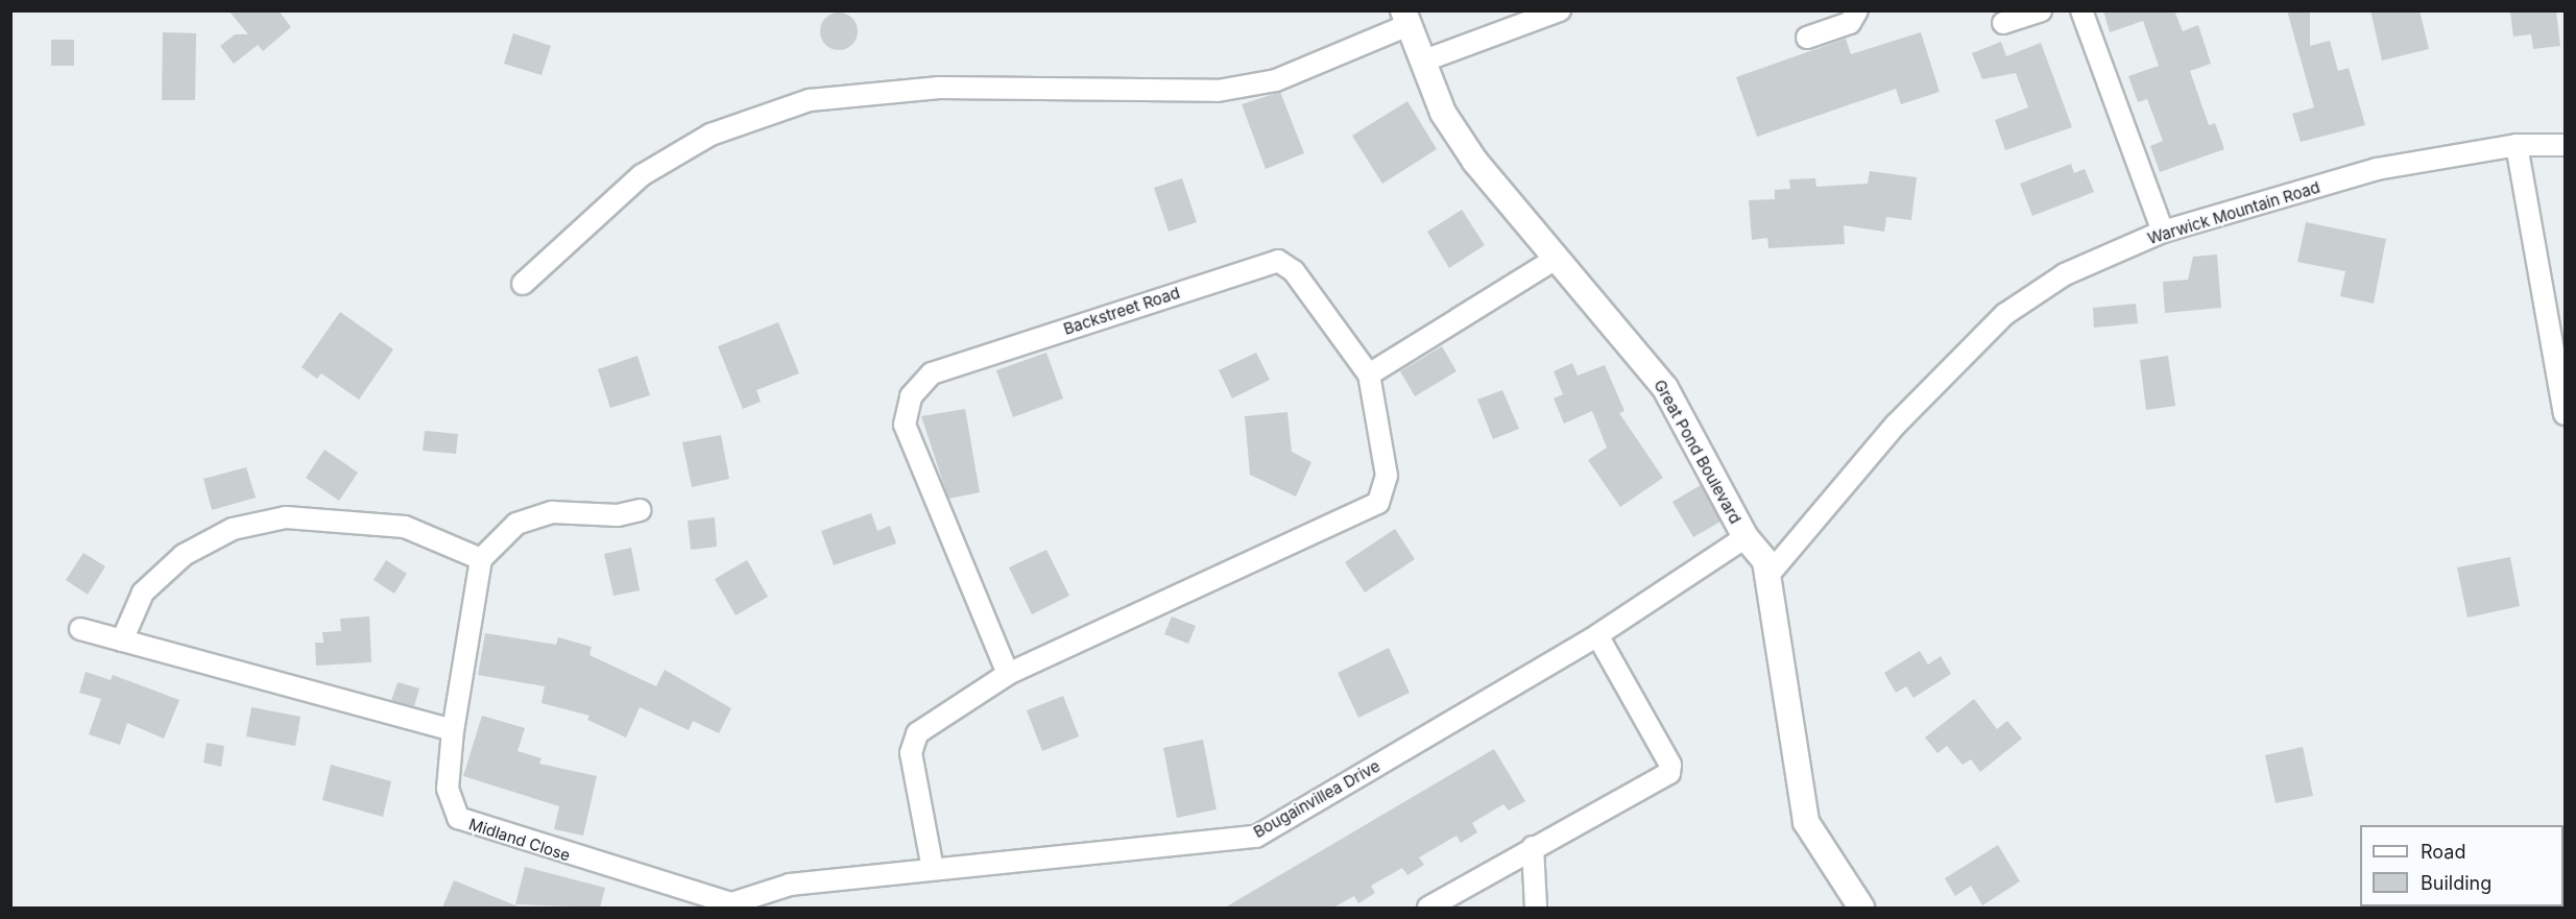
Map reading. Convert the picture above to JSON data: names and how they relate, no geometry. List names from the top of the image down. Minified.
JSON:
{"streets":{"street":["Warwick Mountain Road","Backstreet Road","Great Pond Boulevard","Bougainvillea Drive","Midland Close"]},"crossings":[["Warwick Mountain Road","Great Pond Boulevard"],["Great Pond Boulevard","Bougainvillea Drive"],["Bougainvillea Drive","Midland Close"]],"legend":["Road","Building"]}
